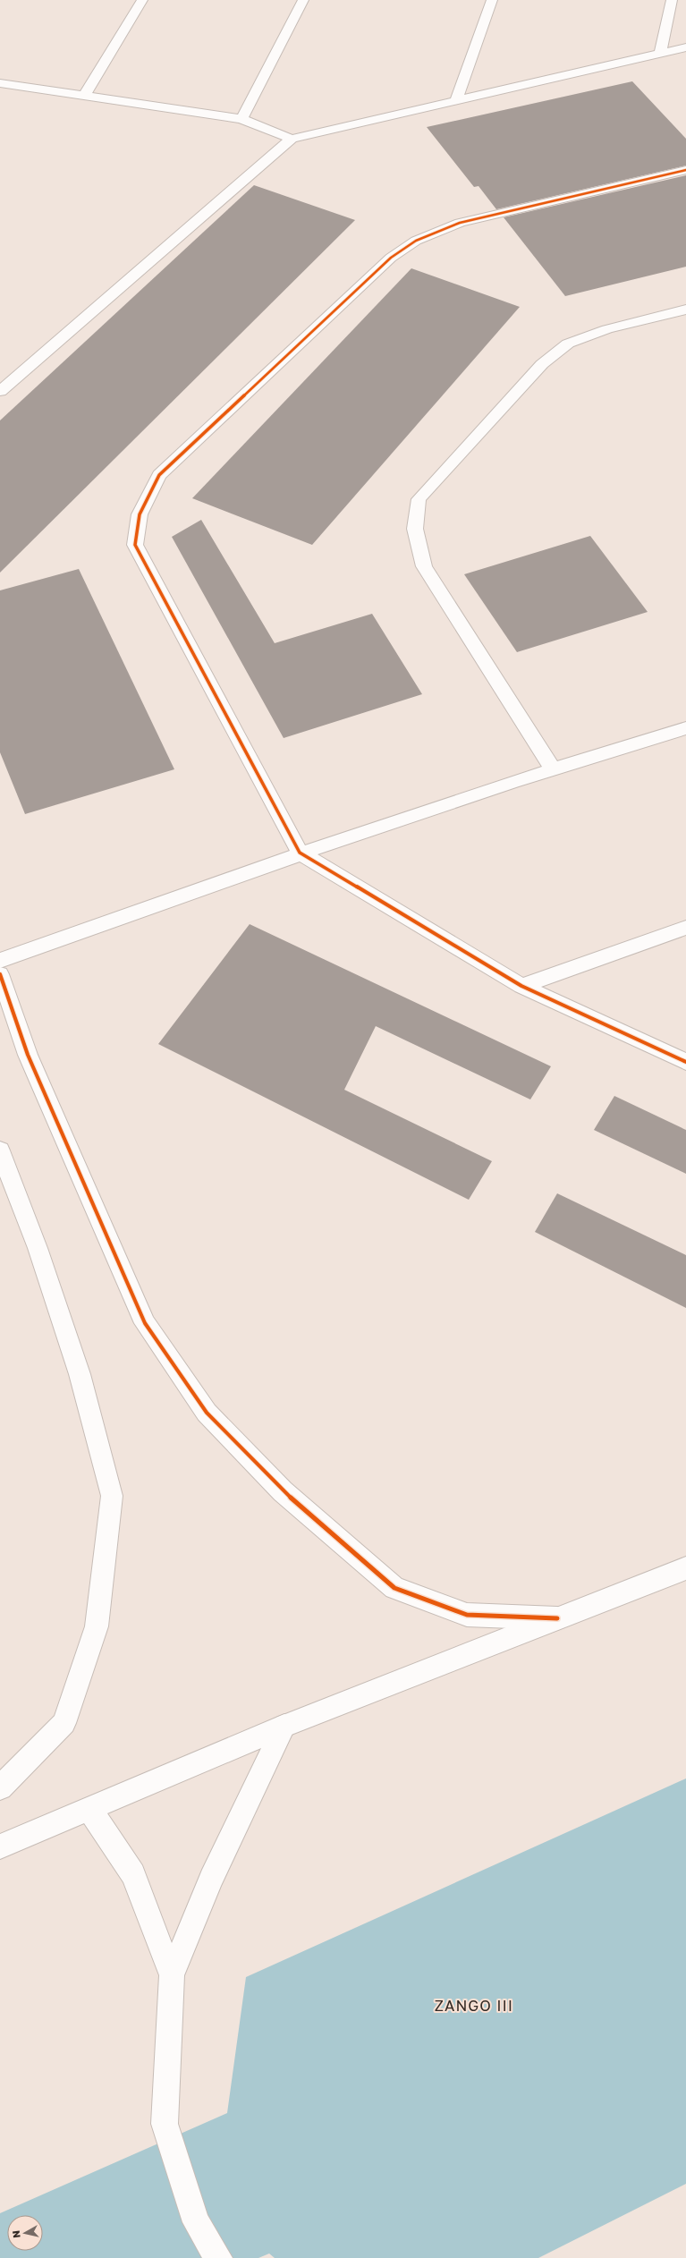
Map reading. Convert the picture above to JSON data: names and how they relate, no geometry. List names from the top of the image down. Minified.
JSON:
{"districts":["ZANGO III"],"north":"left"}
